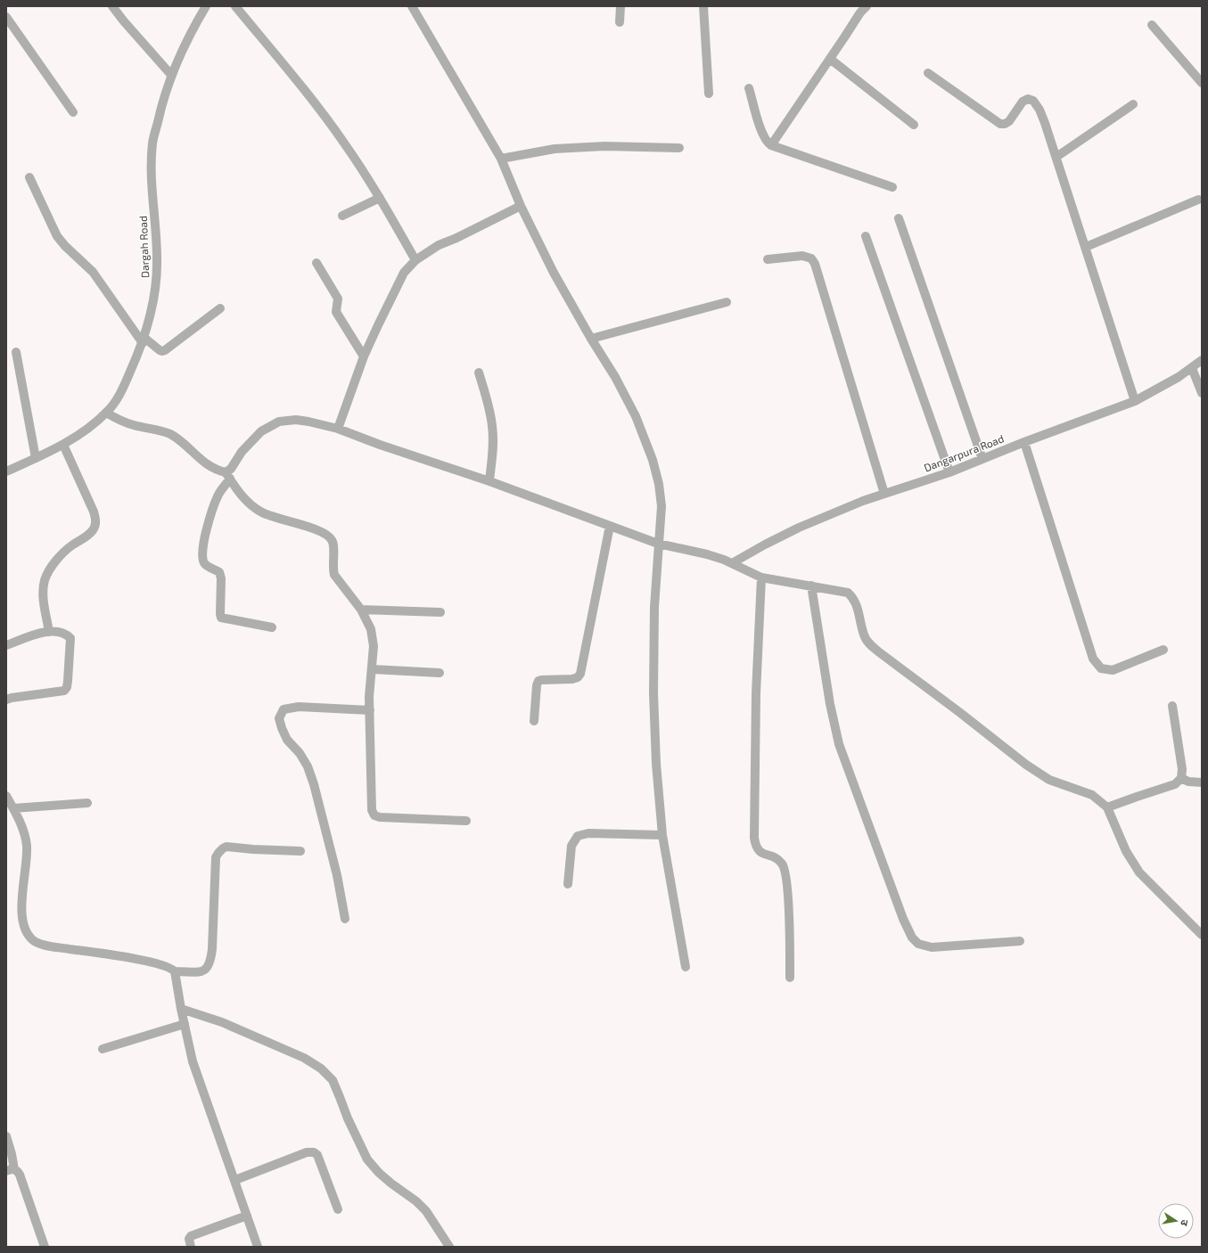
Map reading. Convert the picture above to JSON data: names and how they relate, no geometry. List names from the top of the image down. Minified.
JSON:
{"streets":{"street":["Dargah Road","Dangarpura Road"]},"north":"right"}
